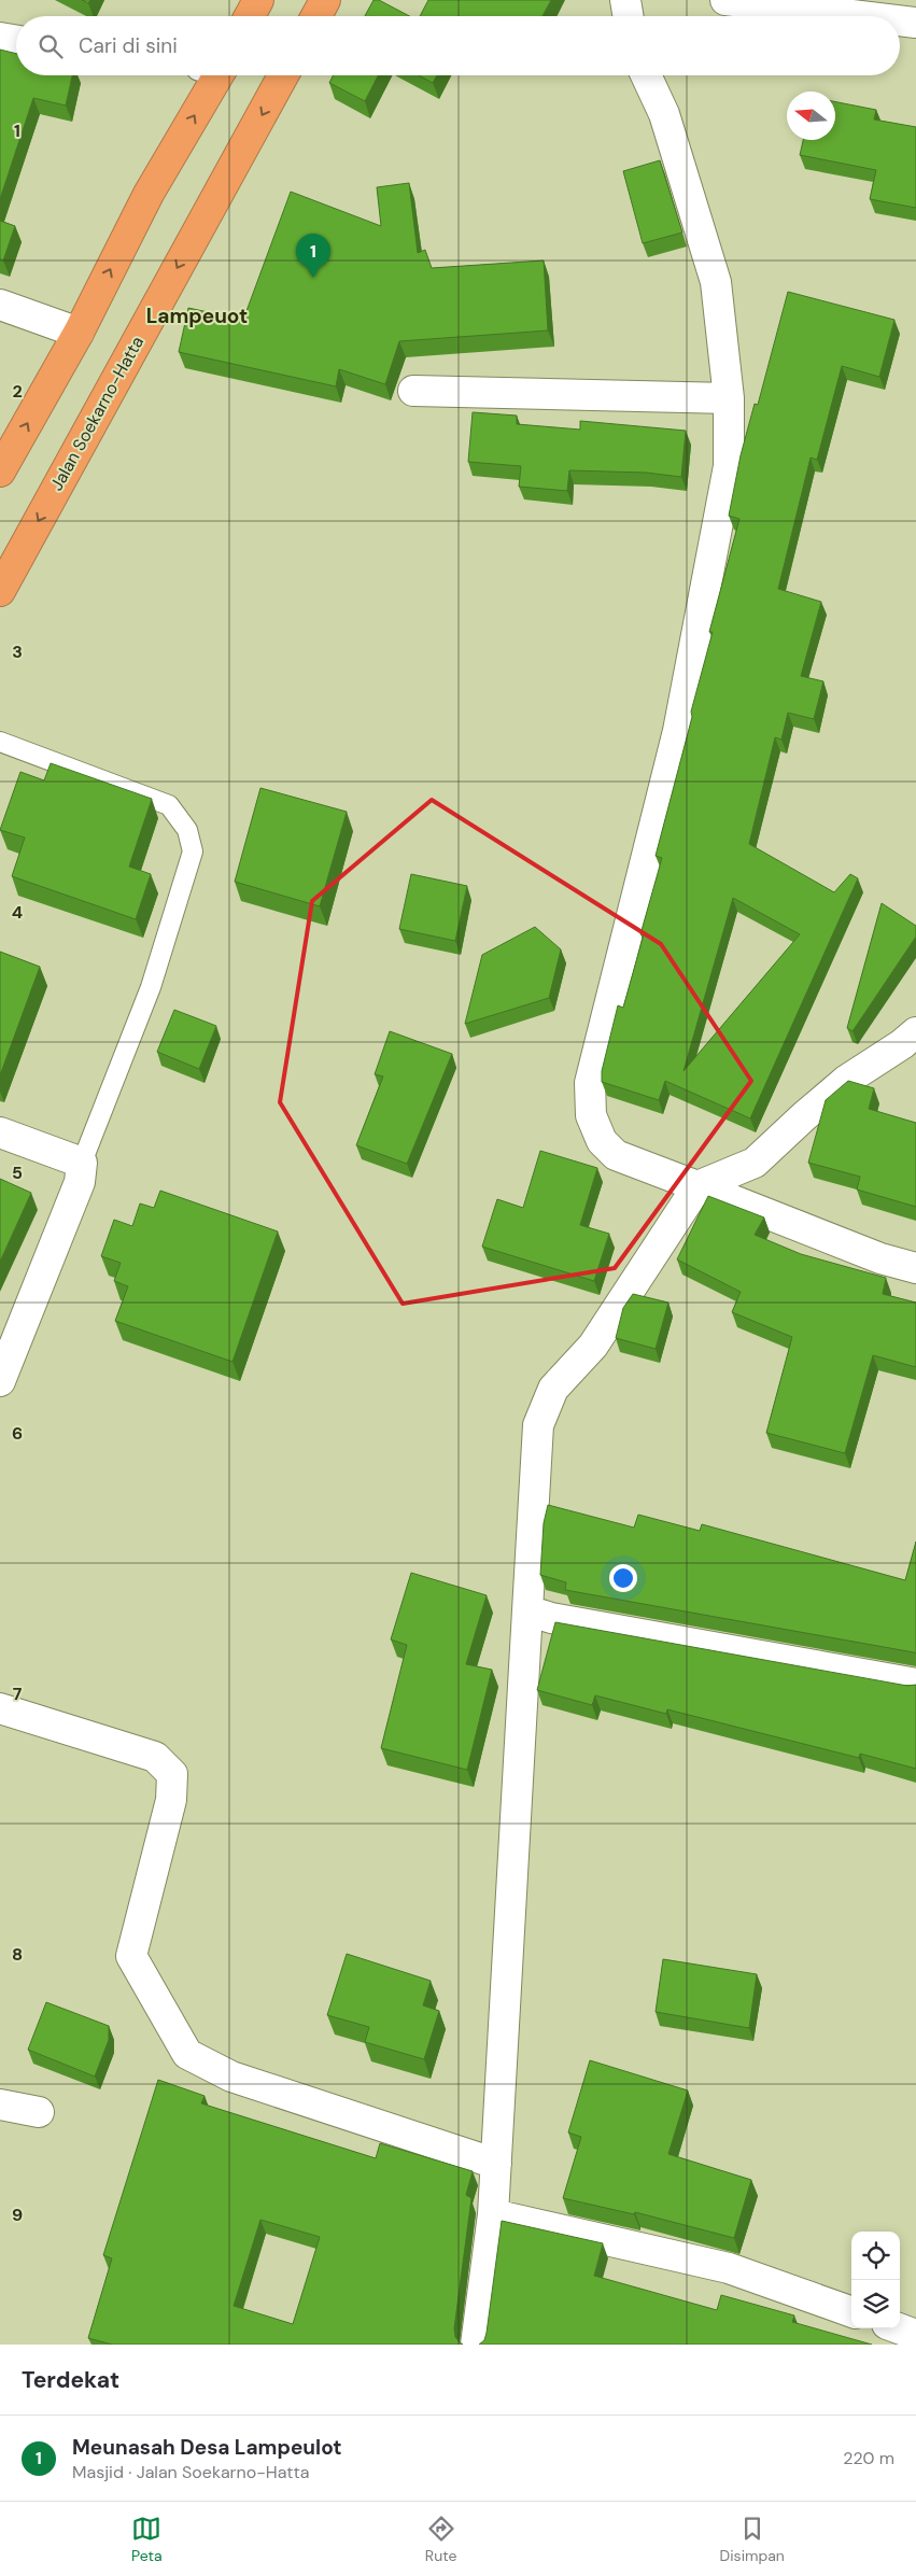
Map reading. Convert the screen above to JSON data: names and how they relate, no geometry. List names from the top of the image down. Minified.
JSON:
{"streets":{"highway":["Jalan Soekarno-Hatta"]},"districts":["Lampeuot"],"north":"left","page":{"search":"Cari di sini","pins":"1","heading":"Terdekat","list":[{"mark":"1","name":"Meunasah Desa Lampeulot","note":"Masjid · Jalan Soekarno-Hatta","value":"220 m"}],"nav":["Peta","Rute","Disimpan"]},"grid":{"rows":["1","2","3","4","5","6","7","8","9"]}}
